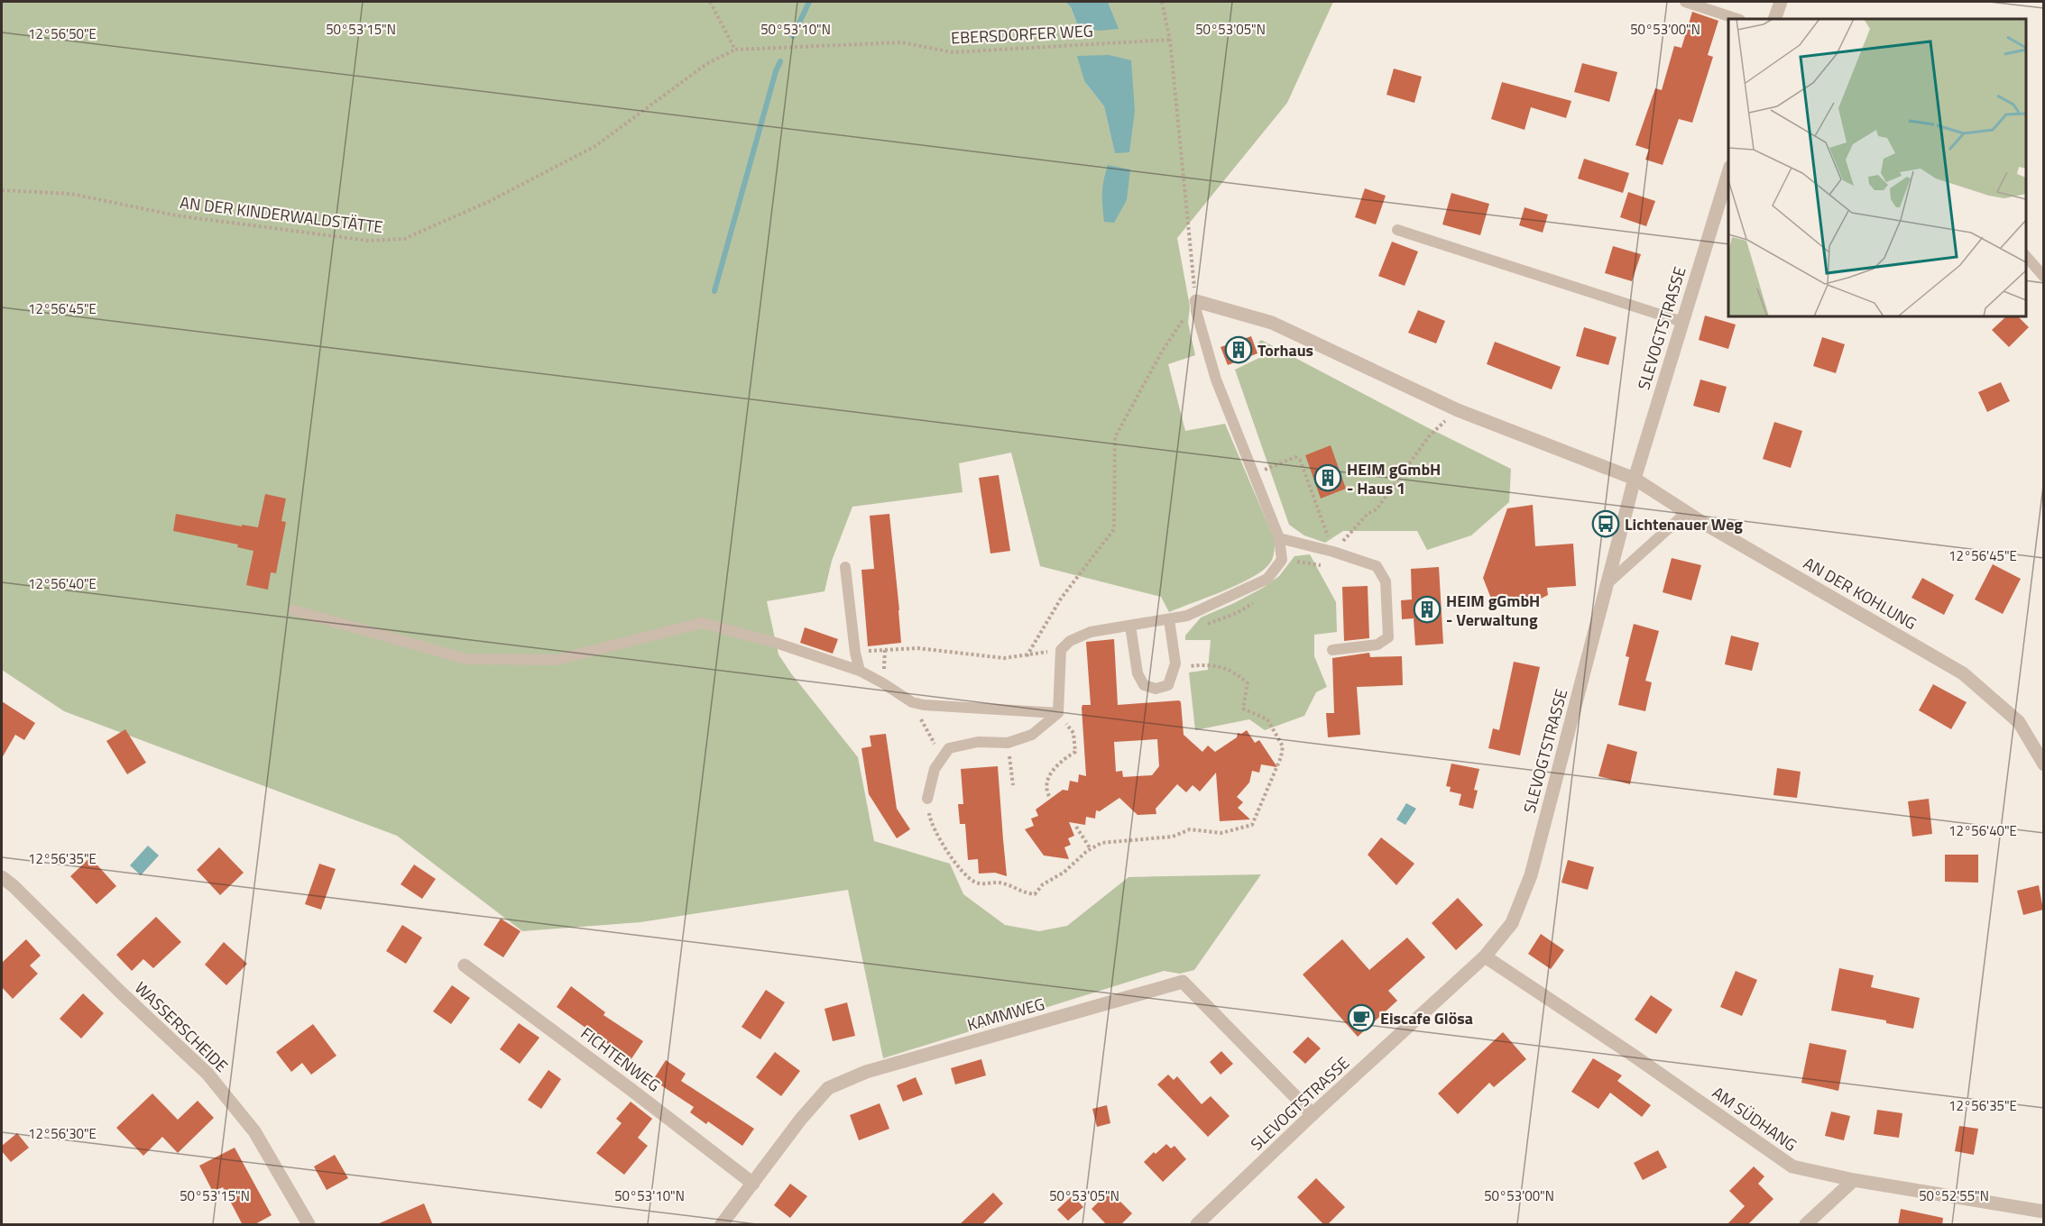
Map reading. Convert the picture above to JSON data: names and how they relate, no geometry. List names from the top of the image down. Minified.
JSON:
{"streets":{"street":["SLEVOGTSTRASSE","AN DER KOHLUNG","KAMMWEG","WASSERSCHEIDE","FICHTENWEG","AM SÜDHANG"],"path":["EBERSDORFER WEG","AN DER KINDERWALDSTÄTTE"]},"crossings":[["EBERSDORFER WEG","AN DER KINDERWALDSTÄTTE"],["SLEVOGTSTRASSE","AN DER KOHLUNG"],["SLEVOGTSTRASSE","KAMMWEG"],["SLEVOGTSTRASSE","AM SÜDHANG"],["KAMMWEG","FICHTENWEG"]],"places":{"building":["Torhaus","HEIM gGmbH - Haus 1","HEIM gGmbH - Verwaltung"],"bus stop":["Lichtenauer Weg"],"cafe":["Eiscafe Glösa"]},"coordinates":["50°53'15\"N","50°53'10\"N","50°53'05\"N","50°53'00\"N","12°56'50\"E","12°56'45\"E","12°56'40\"E","12°56'35\"E","12°56'30\"E","50°52'55\"N"]}
